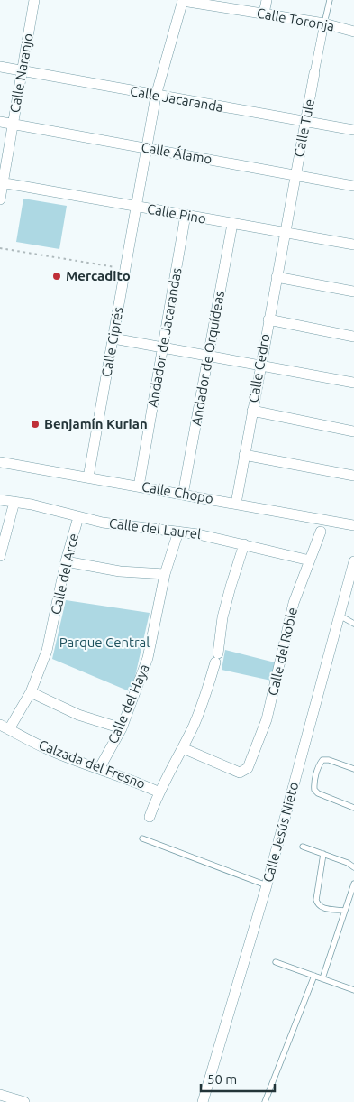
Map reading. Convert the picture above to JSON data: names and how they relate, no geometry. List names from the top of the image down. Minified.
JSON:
{"streets":{"street":["Calle Toronja","Calle Naranjo","Calle Jacaranda","Calle Tule","Calle Álamo","Calle Pino","Andador de Jacarandas","Calle Ciprés","Andador de Orquídeas","Calle Cedro","Calle Chopo","Calle del Laurel","Calle del Arce","Calle del Roble","Calle del Haya","Calzada del Fresno","Calle Jesús Nieto"]},"crossings":[["Calle Toronja","Calle Tule"],["Calle Toronja","Calle Ciprés"],["Calle Naranjo","Calle Jacaranda"],["Calle Naranjo","Calle Álamo"],["Calle Naranjo","Calle Pino"],["Calle Jacaranda","Calle Tule"],["Calle Jacaranda","Calle Ciprés"],["Calle Tule","Calle Álamo"],["Calle Tule","Calle Pino"],["Calle Tule","Calle Cedro"],["Calle Álamo","Calle Ciprés"],["Calle Pino","Andador de Jacarandas"],["Calle Pino","Calle Ciprés"],["Calle Pino","Andador de Orquídeas"],["Calle Pino","Calle Cedro"],["Andador de Jacarandas","Calle Chopo"],["Calle Ciprés","Calle Chopo"],["Andador de Orquídeas","Calle Chopo"],["Calle Cedro","Calle Chopo"],["Calle del Laurel","Calle del Arce"],["Calle del Laurel","Calle del Roble"],["Calle del Laurel","Calle del Haya"],["Calle del Arce","Calzada del Fresno"],["Calle del Haya","Calzada del Fresno"]],"parks":["Parque Central"],"places":["Mercadito","Benjamín Kurian"],"scale_bar":"50 m"}
